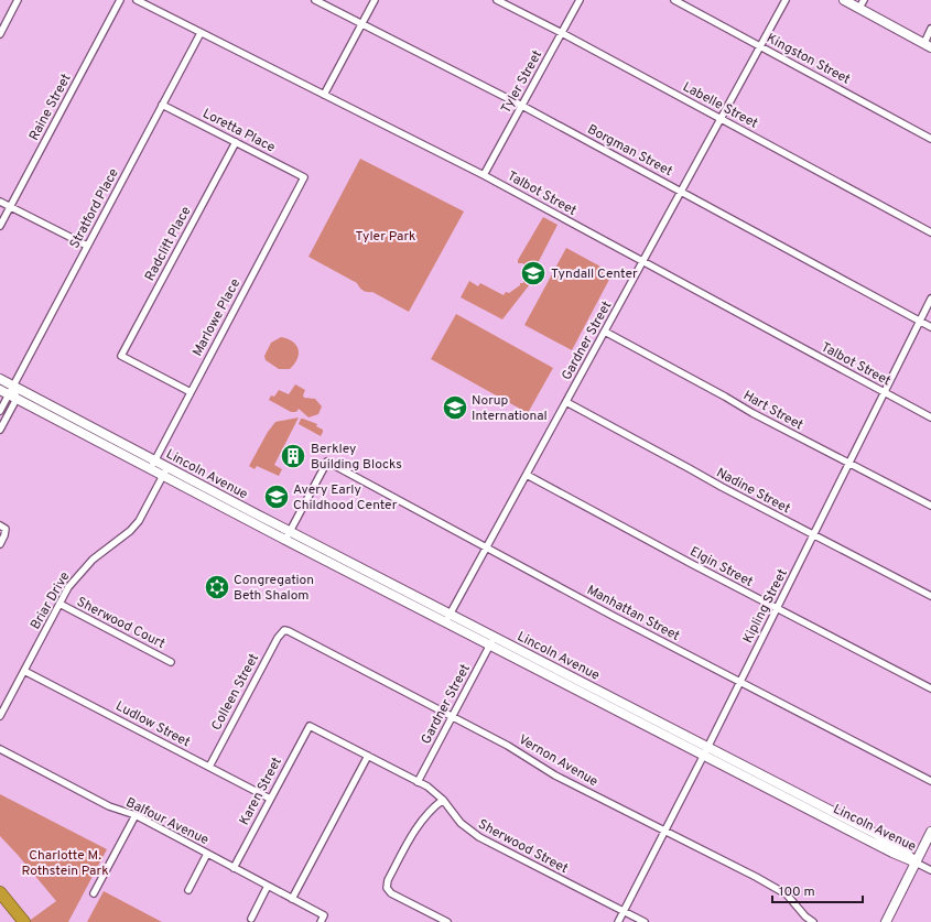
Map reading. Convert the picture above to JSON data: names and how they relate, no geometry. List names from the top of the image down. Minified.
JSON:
{"streets":{"street":["Kingston Street","Tyler Street","Labelle Street","Raine Street","Loretta Place","Borgman Street","Talbot Street","Stratford Place","Radclift Place","Marlowe Place","Gardner Street","Hart Street","Lincoln Avenue","Nadine Street","Elgin Street","Briar Drive","Kipling Street","Manhattan Street","Sherwood Court","Colleen Street","Ludlow Street","Vernon Avenue","Karen Street","Balfour Avenue","Sherwood Street"]},"crossings":[["Kingston Street","Gardner Street"],["Tyler Street","Labelle Street"],["Tyler Street","Borgman Street"],["Tyler Street","Talbot Street"],["Labelle Street","Gardner Street"],["Loretta Place","Stratford Place"],["Loretta Place","Radclift Place"],["Loretta Place","Marlowe Place"],["Borgman Street","Gardner Street"],["Borgman Street","Kipling Street"],["Talbot Street","Stratford Place"],["Talbot Street","Gardner Street"],["Talbot Street","Kipling Street"],["Stratford Place","Lincoln Avenue"],["Radclift Place","Marlowe Place"],["Marlowe Place","Lincoln Avenue"],["Gardner Street","Hart Street"],["Gardner Street","Lincoln Avenue"],["Gardner Street","Nadine Street"],["Gardner Street","Elgin Street"],["Gardner Street","Manhattan Street"],["Gardner Street","Vernon Avenue"],["Gardner Street","Sherwood Street"],["Hart Street","Kipling Street"],["Lincoln Avenue","Briar Drive"],["Lincoln Avenue","Kipling Street"],["Lincoln Avenue","Manhattan Street"],["Nadine Street","Kipling Street"],["Elgin Street","Kipling Street"],["Briar Drive","Sherwood Court"],["Briar Drive","Ludlow Street"],["Kipling Street","Manhattan Street"],["Kipling Street","Vernon Avenue"],["Kipling Street","Sherwood Street"],["Colleen Street","Ludlow Street"],["Colleen Street","Vernon Avenue"],["Ludlow Street","Karen Street"],["Karen Street","Balfour Avenue"],["Karen Street","Sherwood Street"]],"parks":["Tyler Park","Charlotte M. Rothstein Park"],"places":{"school or university":["Tyndall Center","Norup International","Avery Early Childhood Center"],"building":["Berkley Building Blocks"],"synagogue":["Congregation Beth Shalom"]},"scale_bar":"100 m"}
